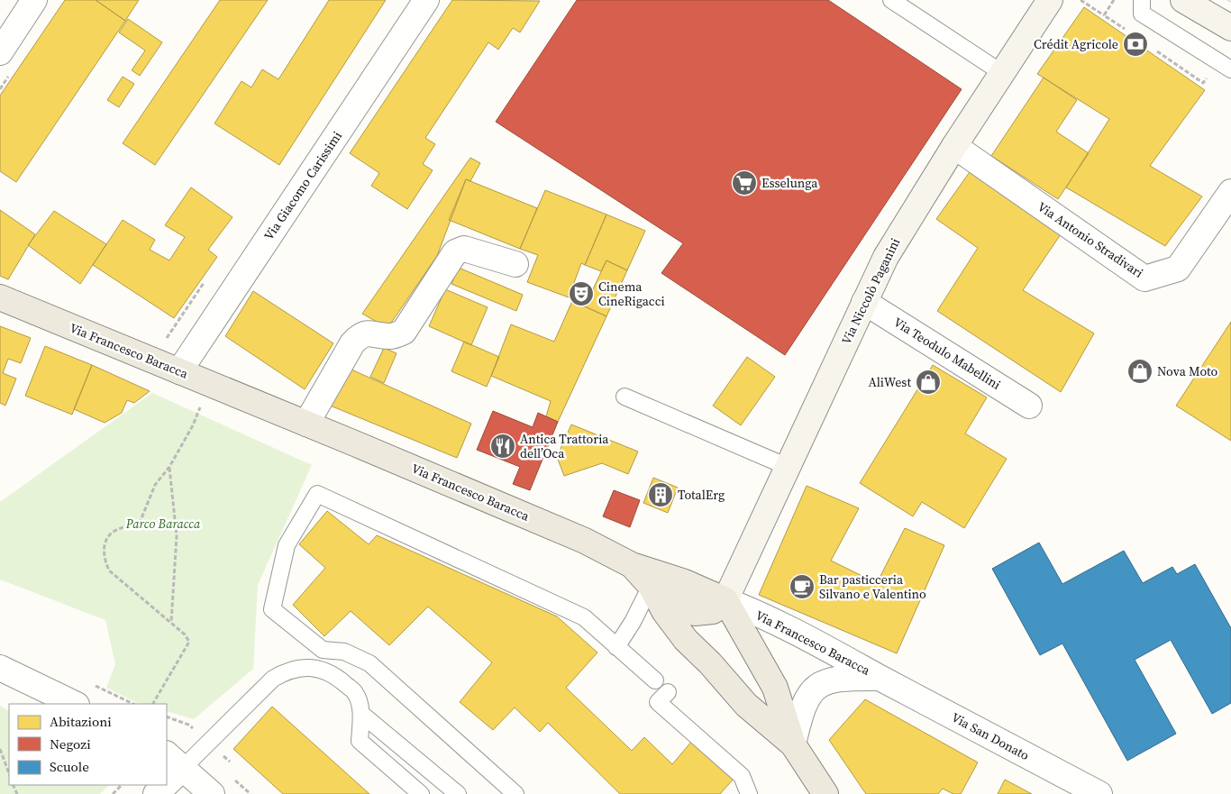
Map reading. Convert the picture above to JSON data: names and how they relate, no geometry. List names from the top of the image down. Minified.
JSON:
{"streets":{"main road":["Via Francesco Baracca"],"street":["Via Giacomo Carissimi","Via Antonio Stradivari","Via Niccolò Paganini","Via Teodulo Mabellini","Via San Donato"]},"crossings":[["Via Giacomo Carissimi","Via Francesco Baracca"],["Via Antonio Stradivari","Via Niccolò Paganini"],["Via Niccolò Paganini","Via Francesco Baracca"],["Via Niccolò Paganini","Via Teodulo Mabellini"],["Via Francesco Baracca","Via San Donato"]],"parks":["Parco Baracca"],"places":{"bank":["Crédit Agricole"],"supermarket":["Esselunga"],"theatre":["Cinema CineRigacci"],"shop":["Nova Moto","AliWest"],"restaurant":["Antica Trattoria dell’Oca"],"building":["TotalErg"],"cafe":["Bar pasticceria Silvano e Valentino"]},"legend":["Abitazioni","Negozi","Scuole"]}
